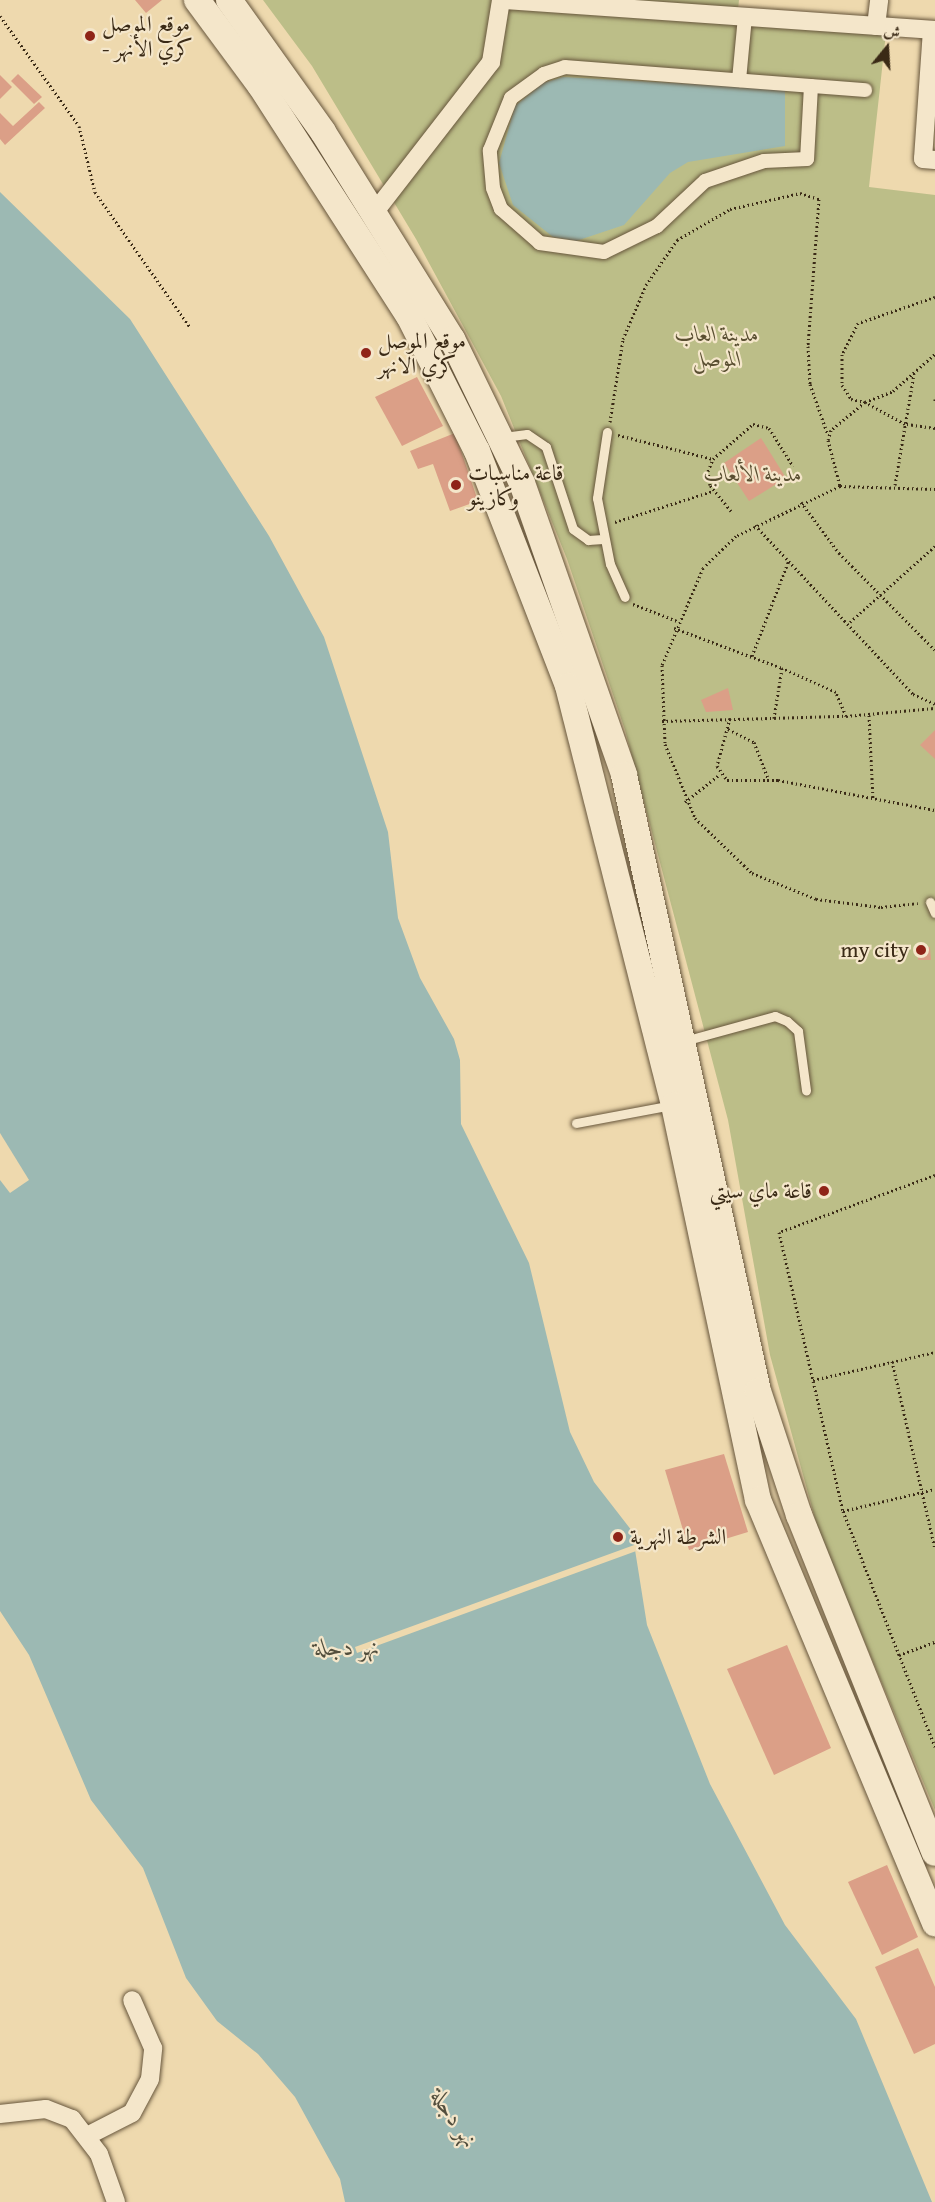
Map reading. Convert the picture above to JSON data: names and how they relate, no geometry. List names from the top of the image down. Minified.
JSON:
{"water":["نهر دجلة"],"parks":["مدينة العاب الموصل","مدينة الألعاب"],"places":["موقع الموصل - كري الأنهر","موقع الموصل كري الانهر","قاعة مناسبات وكازينو","my city","قاعة ماي سيتي","الشرطة النهرية"],"north":"top"}
